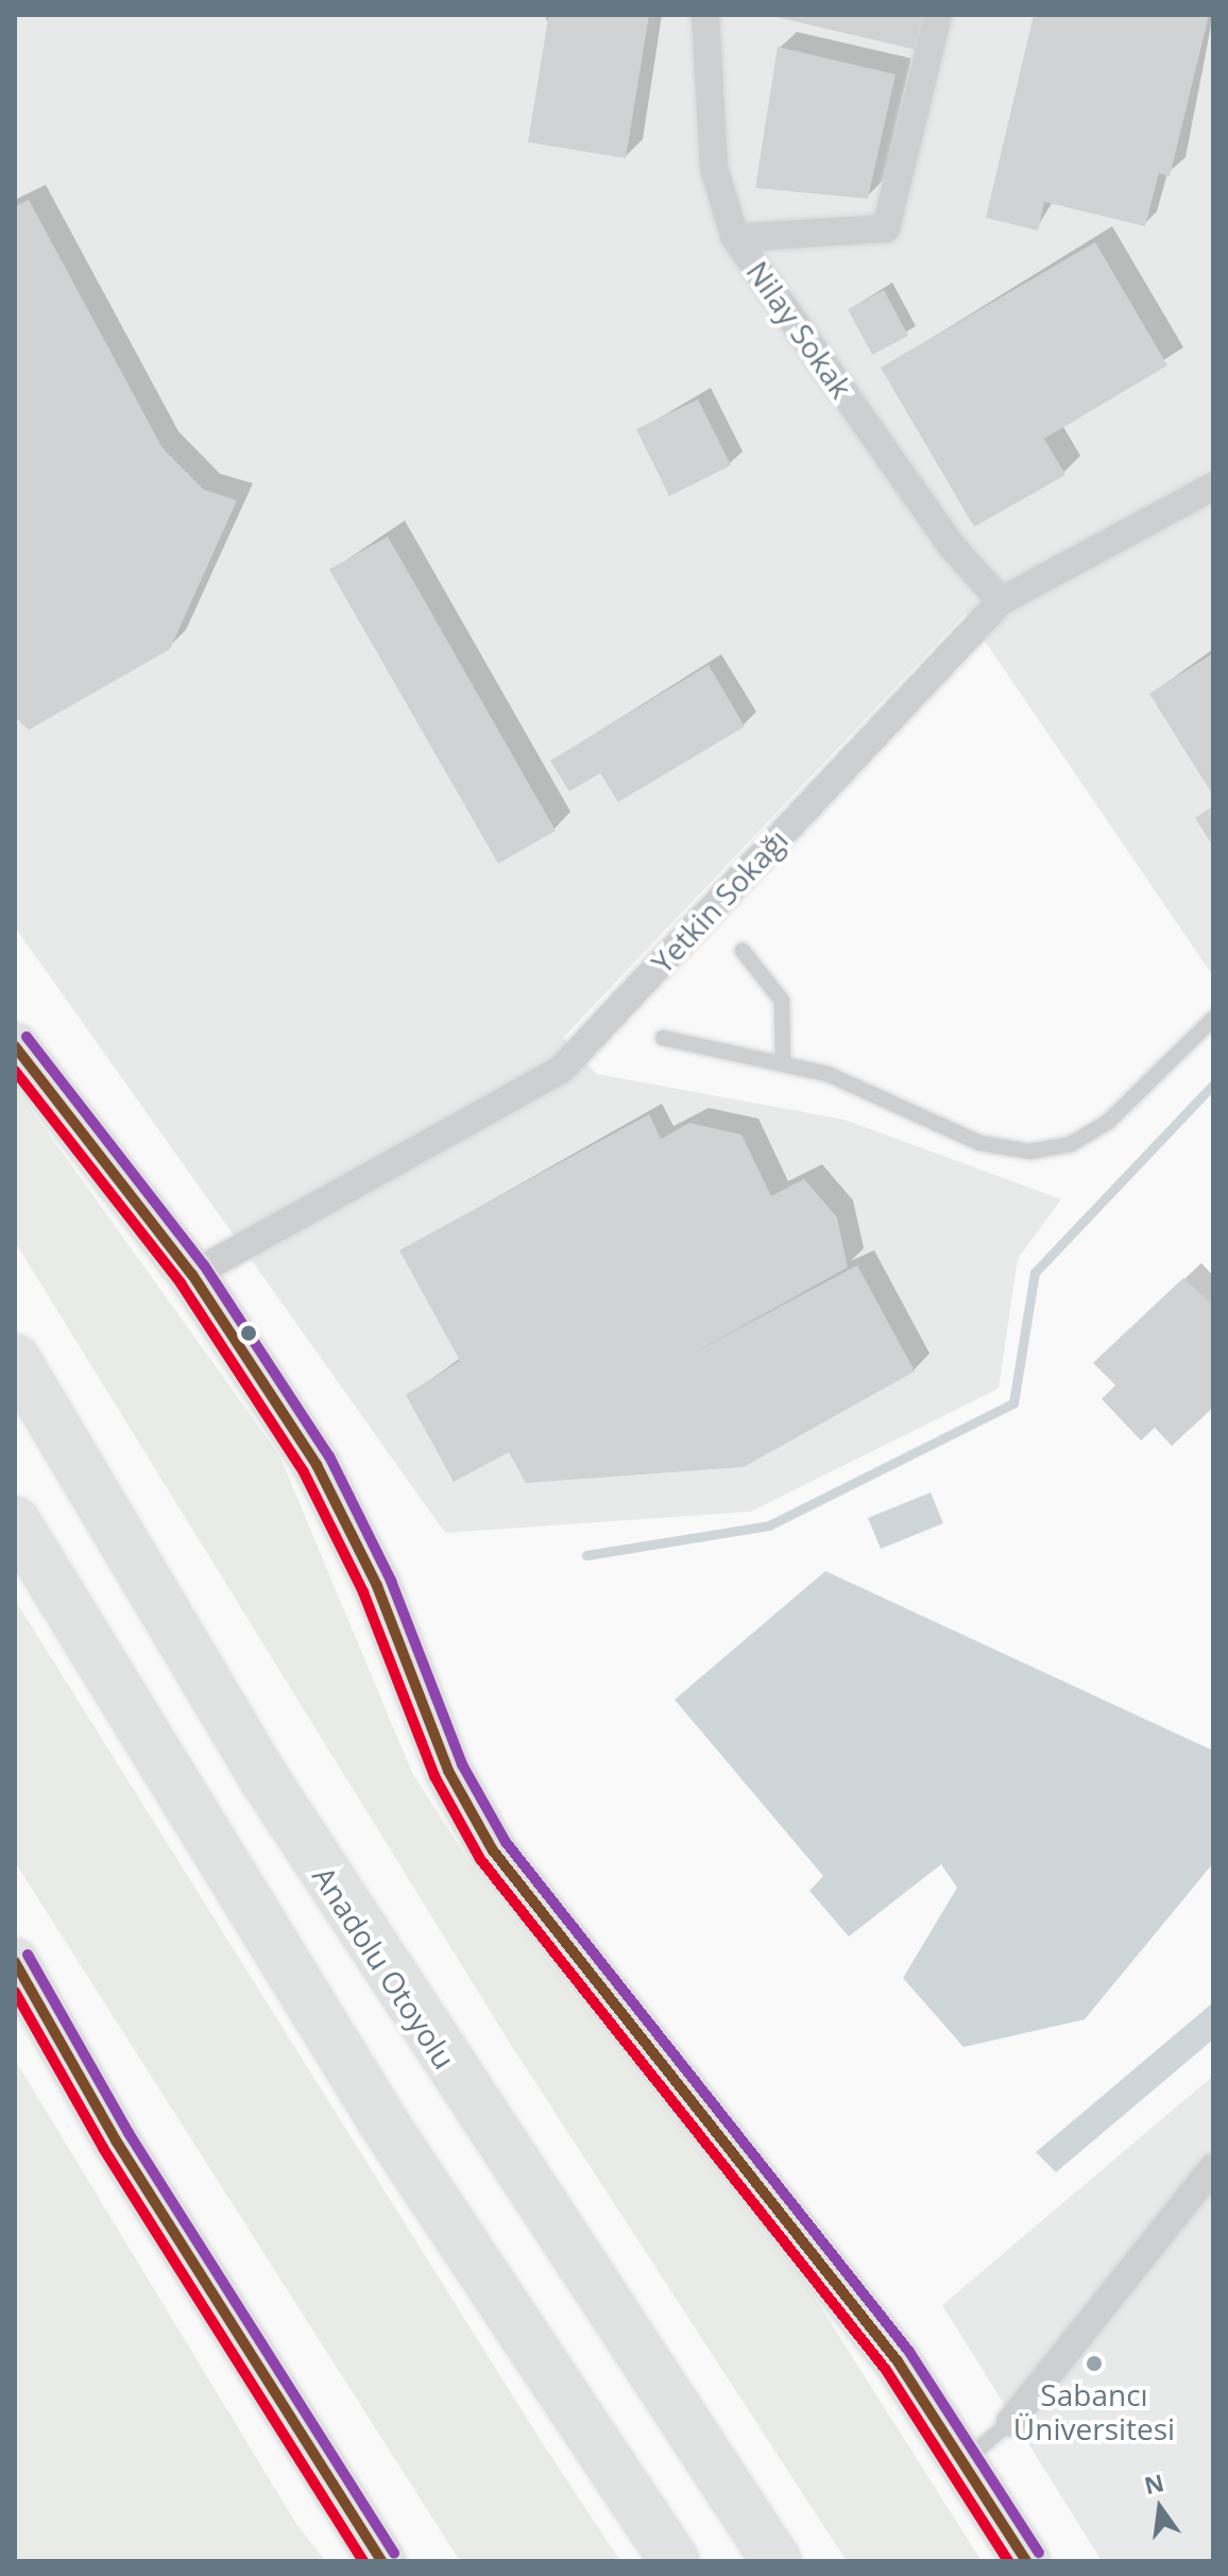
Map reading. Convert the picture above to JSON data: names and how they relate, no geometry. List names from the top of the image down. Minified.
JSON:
{"streets":{"highway":["Anadolu Otoyolu"],"street":["Nilay Sokak","Yetkin Sokağı"]},"crossings":[["Nilay Sokak","Yetkin Sokağı"]],"places":["Sabancı Üniversitesi"],"north":"top"}
